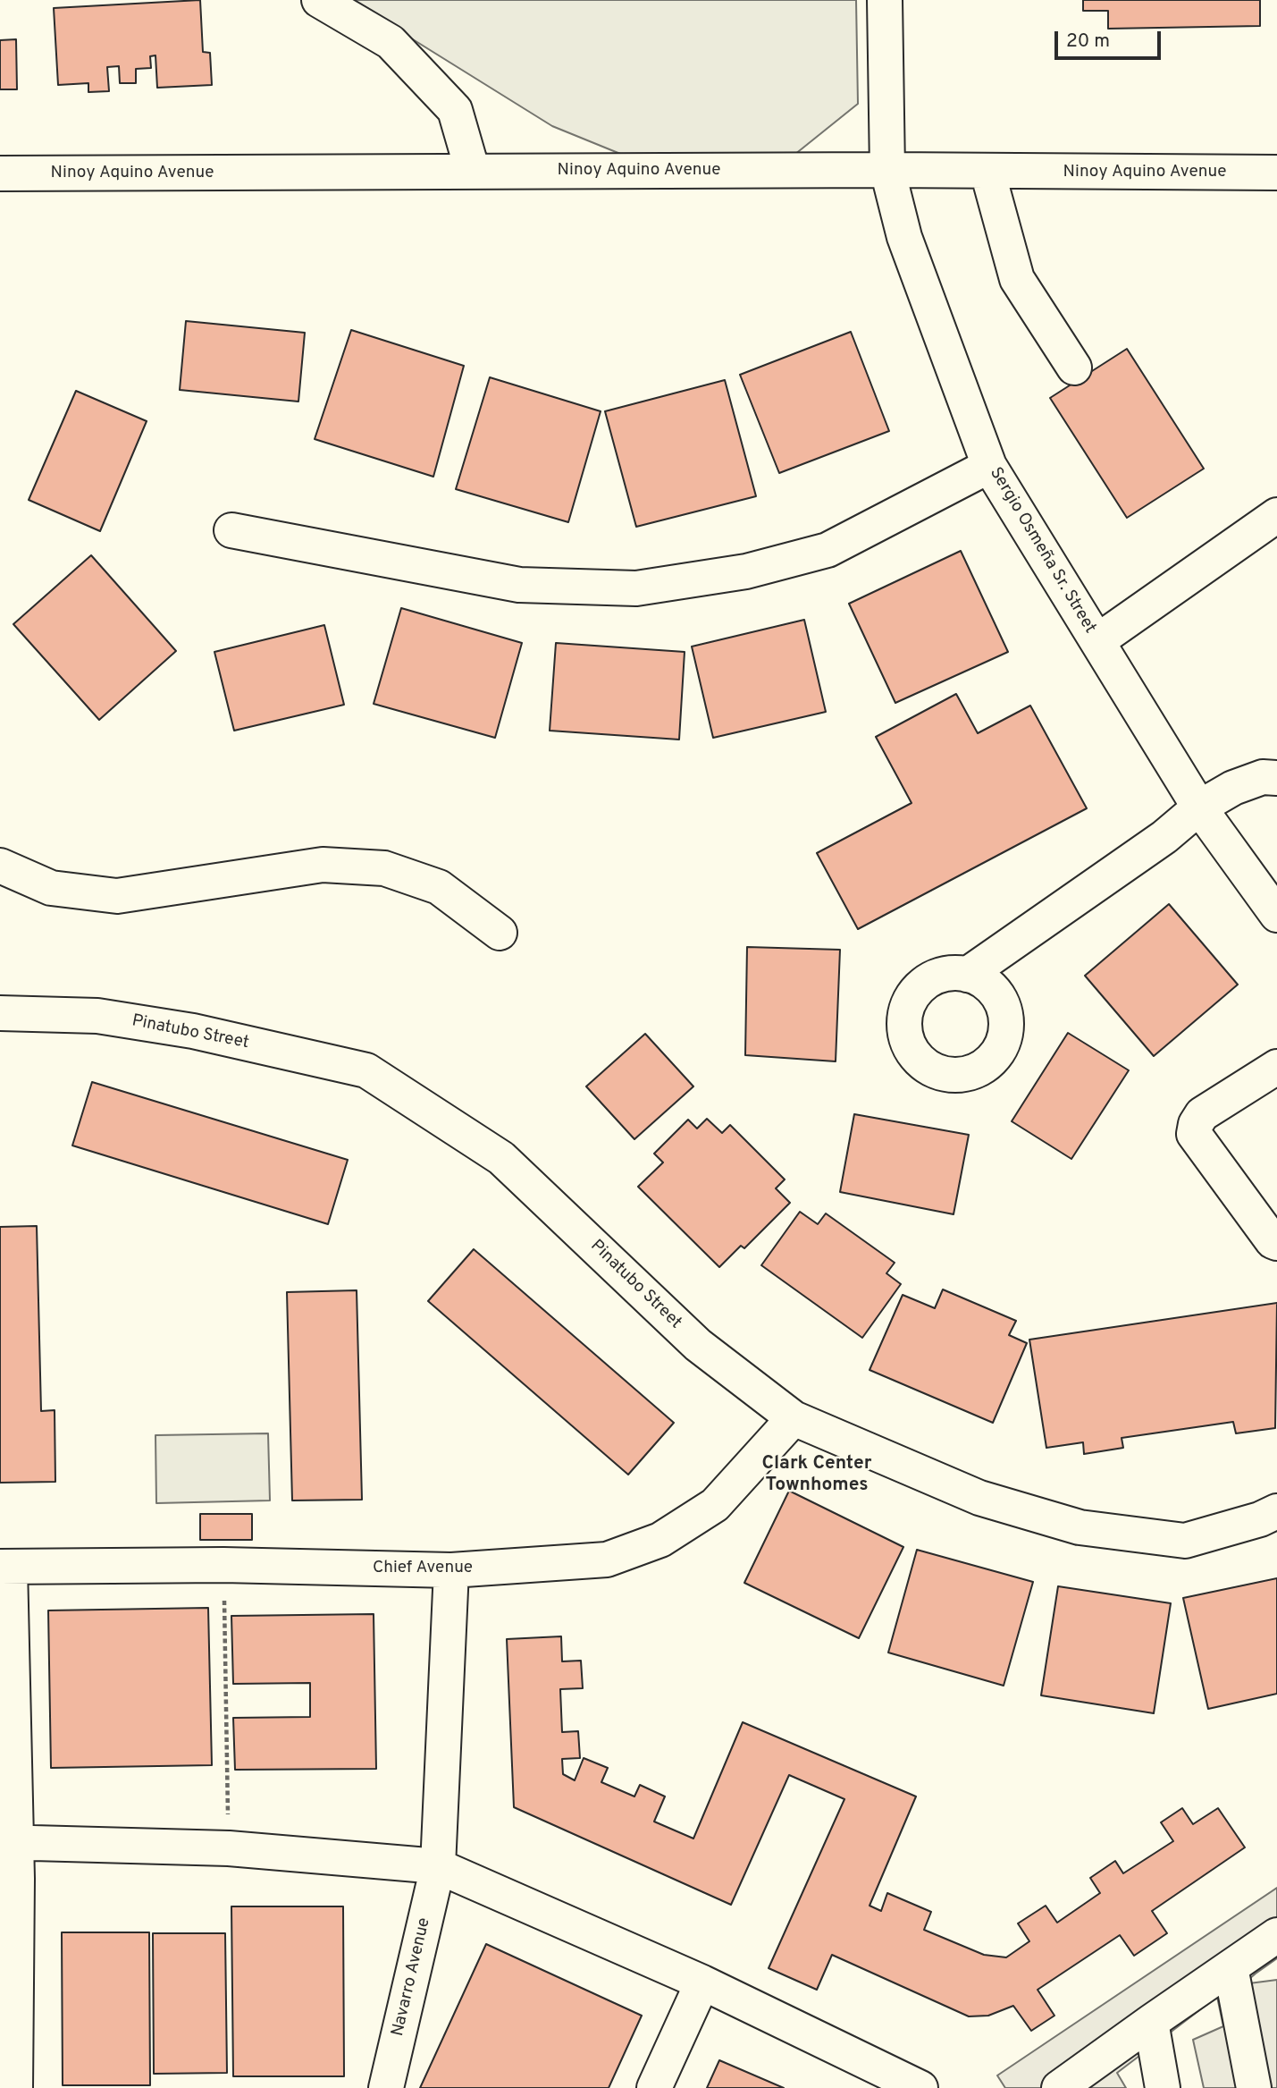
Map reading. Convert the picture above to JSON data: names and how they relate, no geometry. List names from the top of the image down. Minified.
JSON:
{"streets":{"street":["Ninoy Aquino Avenue","Sergio Osmeña Sr. Street","Pinatubo Street","Chief Avenue","Navarro Avenue"]},"crossings":[["Ninoy Aquino Avenue","Sergio Osmeña Sr. Street"],["Pinatubo Street","Chief Avenue"],["Chief Avenue","Navarro Avenue"]],"districts":["Clark Center Townhomes"],"scale_bar":"20 m"}
